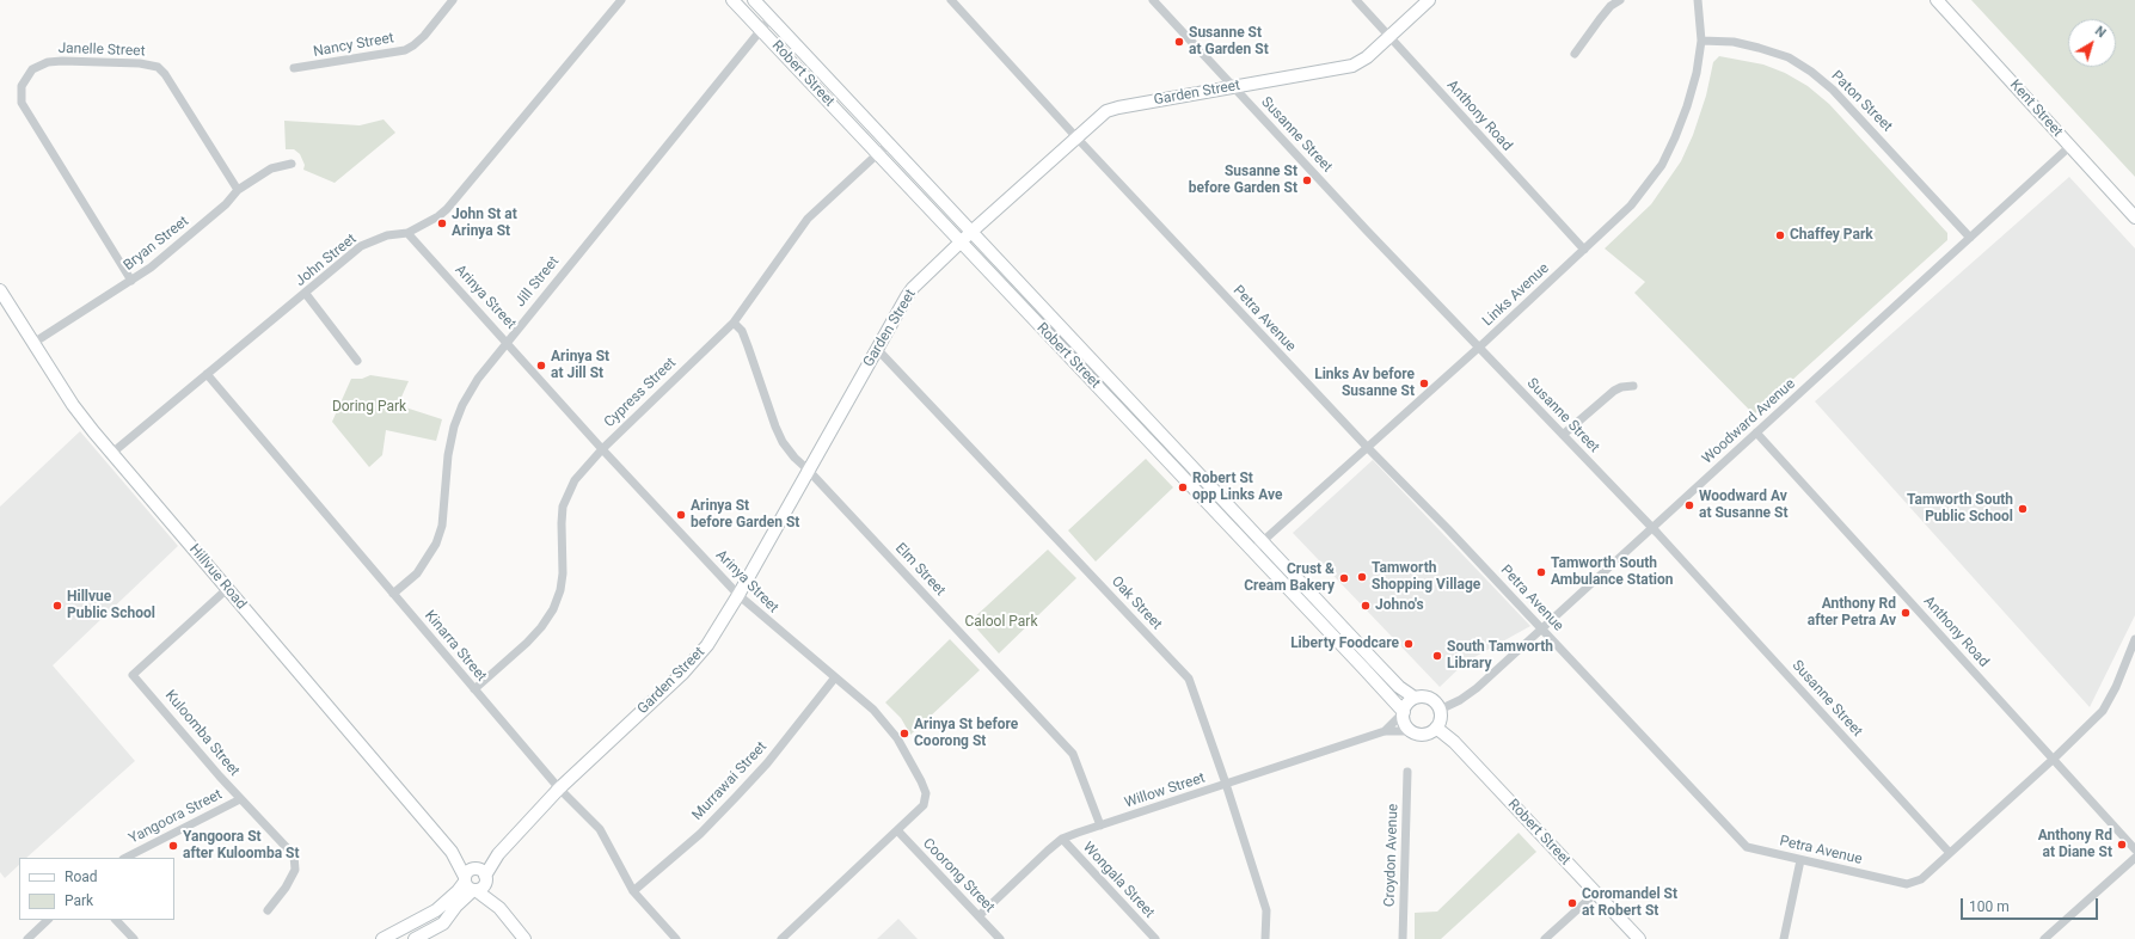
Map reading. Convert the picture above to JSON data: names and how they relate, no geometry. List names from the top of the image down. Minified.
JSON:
{"streets":{"street":["Nancy Street","Janelle Street","Robert Street","Garden Street","Paton Street","Kent Street","Anthony Road","Susanne Street","Bryan Street","John Street","Jill Street","Links Avenue","Arinya Street","Petra Avenue","Cypress Street","Woodward Avenue","Elm Street","Hillvue Road","Oak Street","Kinarra Street","Kuloomba Street","Murrawai Street","Willow Street","Yangoora Street","Croydon Avenue","Coorong Street","Wongala Street"]},"crossings":[["Janelle Street","Bryan Street"],["Robert Street","Garden Street"],["Robert Street","Jill Street"],["Robert Street","Links Avenue"],["Robert Street","Cypress Street"],["Robert Street","Woodward Avenue"],["Robert Street","Willow Street"],["Garden Street","Anthony Road"],["Garden Street","Susanne Street"],["Garden Street","Arinya Street"],["Garden Street","Petra Avenue"],["Garden Street","Elm Street"],["Garden Street","Hillvue Road"],["Garden Street","Oak Street"],["Garden Street","Kinarra Street"],["Paton Street","Links Avenue"],["Paton Street","Woodward Avenue"],["Kent Street","Woodward Avenue"],["Anthony Road","Links Avenue"],["Anthony Road","Petra Avenue"],["Anthony Road","Woodward Avenue"],["Susanne Street","Links Avenue"],["Susanne Street","Petra Avenue"],["Susanne Street","Woodward Avenue"],["Bryan Street","Hillvue Road"],["John Street","Arinya Street"],["John Street","Hillvue Road"],["John Street","Kinarra Street"],["Jill Street","Arinya Street"],["Jill Street","Kinarra Street"],["Links Avenue","Petra Avenue"],["Arinya Street","Cypress Street"],["Arinya Street","Murrawai Street"],["Arinya Street","Coorong Street"],["Petra Avenue","Woodward Avenue"],["Cypress Street","Elm Street"],["Cypress Street","Kinarra Street"],["Woodward Avenue","Willow Street"],["Elm Street","Willow Street"],["Hillvue Road","Kuloomba Street"],["Oak Street","Willow Street"],["Kinarra Street","Murrawai Street"],["Kuloomba Street","Yangoora Street"],["Willow Street","Coorong Street"],["Willow Street","Wongala Street"]],"parks":["Doring Park","Calool Park"],"places":["Susanne St at Garden St","Susanne St before Garden St","John St at Arinya St","Chaffey Park","Arinya St at Jill St","Links Av before Susanne St","Robert St opp Links Ave","Woodward Av at Susanne St","Tamworth South Public School","Arinya St before Garden St","Tamworth South Ambulance Station","Tamworth Shopping Village","Crust & Cream Bakery","Hillvue Public School","Johno's","Anthony Rd after Petra Av","Liberty Foodcare","South Tamworth Library","Arinya St before Coorong St","Anthony Rd at Diane St","Yangoora St after Kuloomba St","Coromandel St at Robert St"],"legend":["Road","Park"],"scale_bar":"100 m","north":"top right"}
